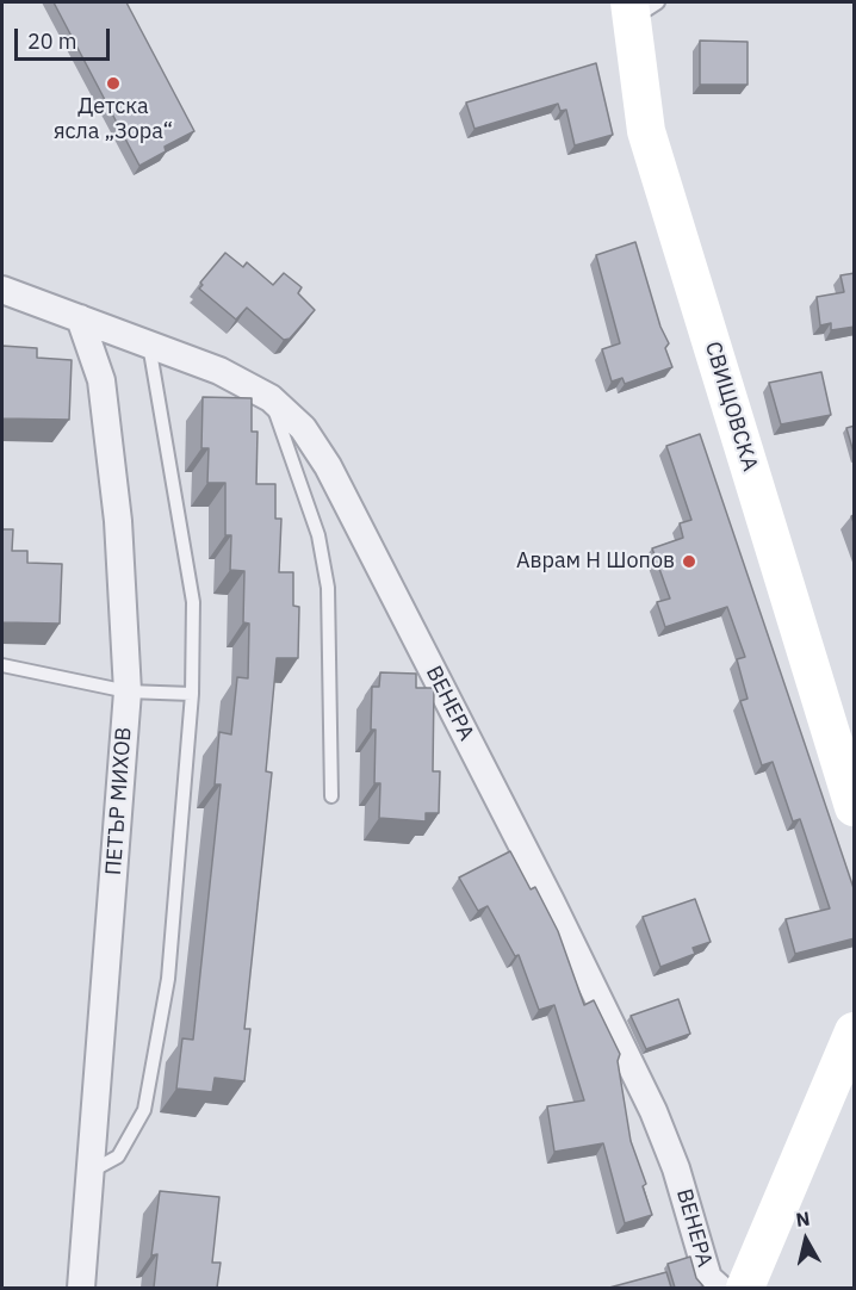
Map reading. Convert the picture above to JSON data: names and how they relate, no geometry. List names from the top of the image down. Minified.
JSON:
{"streets":{"street":["СВИЩОВСКА","ВЕНЕРА","ПЕТЪР МИХОВ"]},"crossings":[["ВЕНЕРА","ПЕТЪР МИХОВ"]],"places":["Детска ясла „Зора“","Аврам Н Шопов"],"scale_bar":"20 m","north":"top"}
